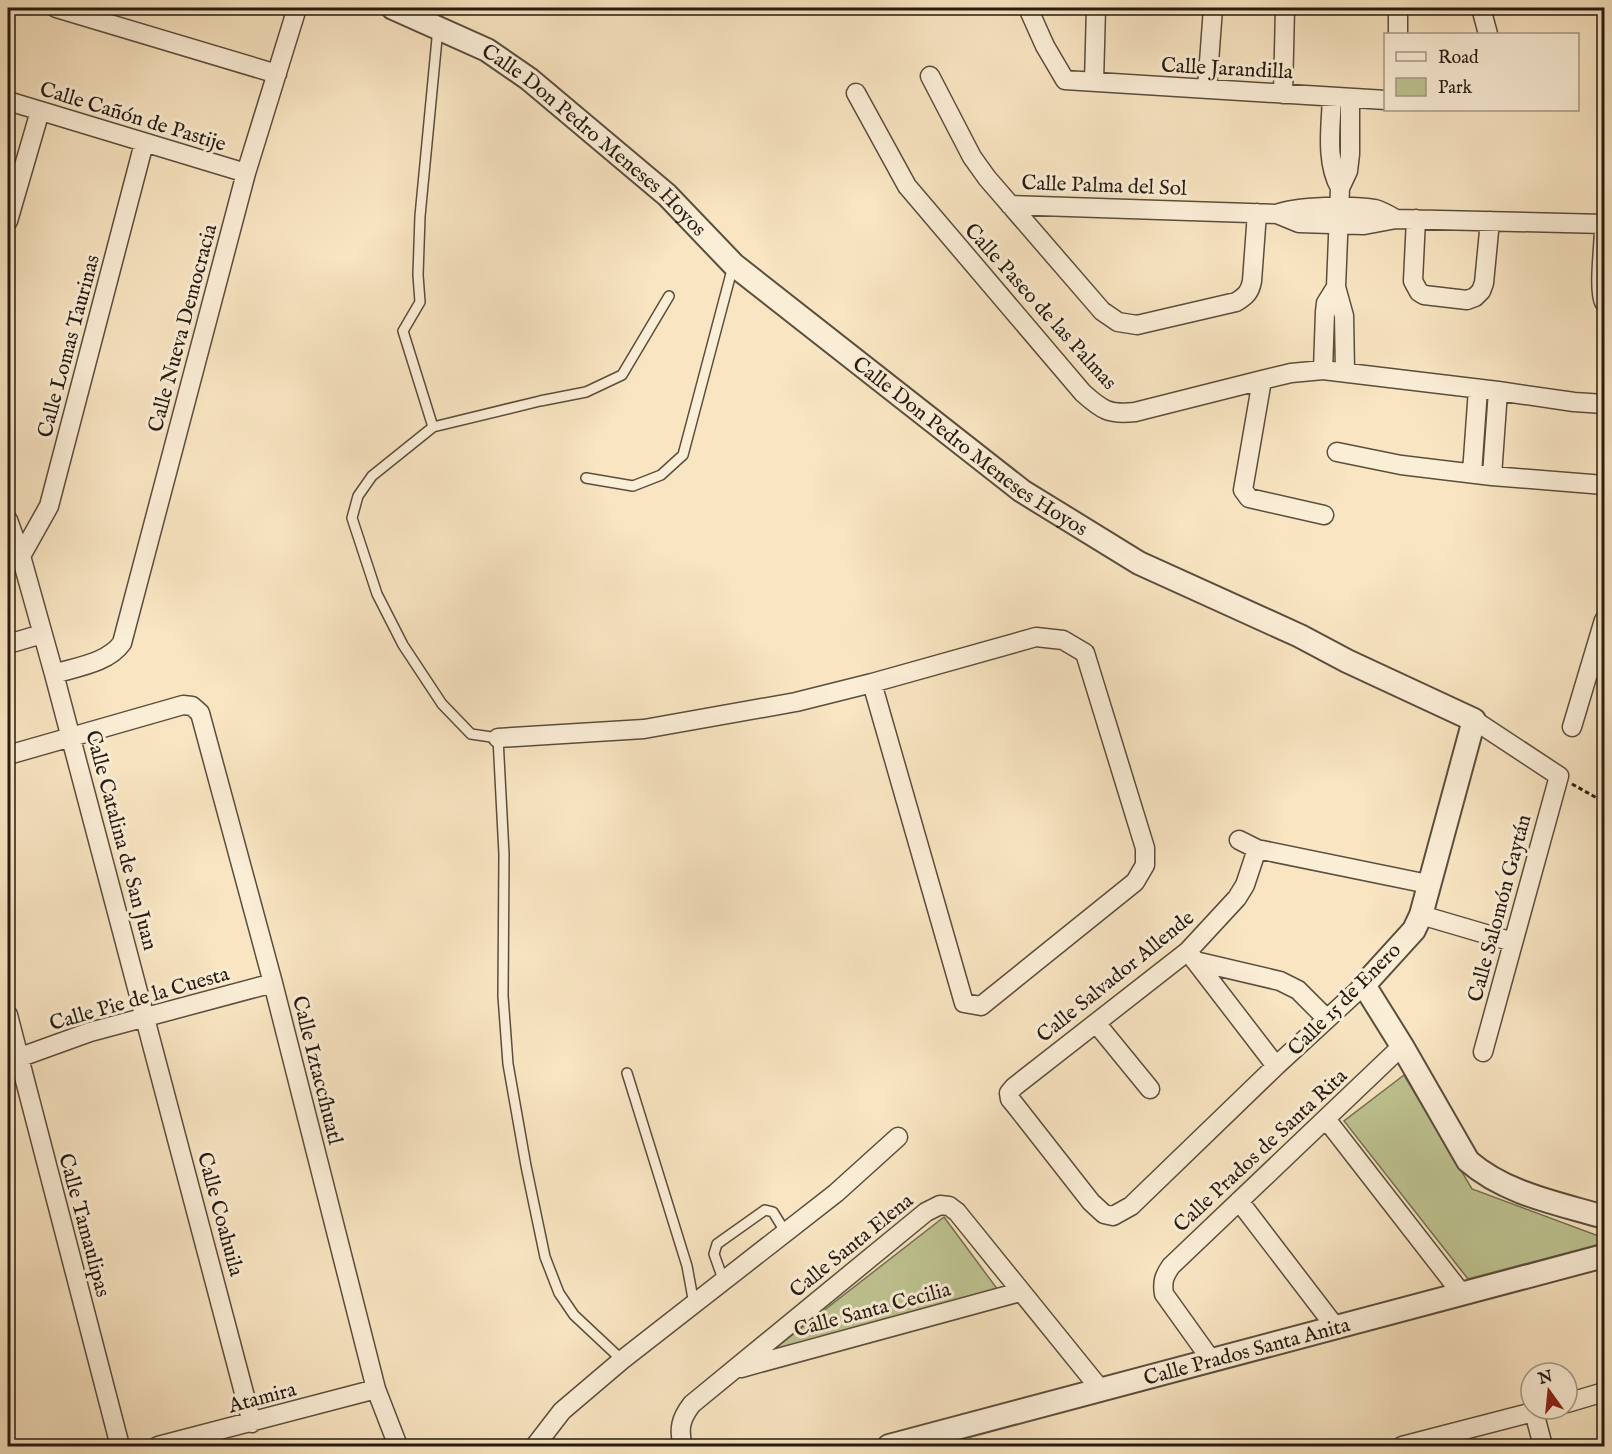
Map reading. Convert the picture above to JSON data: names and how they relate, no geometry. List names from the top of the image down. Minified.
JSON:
{"streets":{"street":["Calle Jarandilla","Calle Cañón de Pastije","Calle Don Pedro Meneses Hoyos","Calle Palma del Sol","Calle Paseo de las Palmas","Calle Nueva Democracia","Calle Lomas Taurinas","Calle Catalina de San Juan","Calle Salomón Gaytán","Calle Salvador Allende","Calle Pie de la Cuesta","Calle 15 de Enero","Calle Iztaccíhuatl","Calle Prados de Santa Rita","Calle Coahuila","Calle Tamaulipas","Calle Santa Elena","Calle Santa Cecilia","Calle Prados Santa Anita","Atamira"]},"crossings":[["Calle Cañón de Pastije","Calle Nueva Democracia"],["Calle Cañón de Pastije","Calle Lomas Taurinas"],["Calle Don Pedro Meneses Hoyos","Calle Salomón Gaytán"],["Calle Don Pedro Meneses Hoyos","Calle 15 de Enero"],["Calle Nueva Democracia","Calle Catalina de San Juan"],["Calle Lomas Taurinas","Calle Catalina de San Juan"],["Calle Catalina de San Juan","Calle Pie de la Cuesta"],["Calle Catalina de San Juan","Calle Iztaccíhuatl"],["Calle Catalina de San Juan","Calle Coahuila"],["Calle Salvador Allende","Calle 15 de Enero"],["Calle Pie de la Cuesta","Calle Iztaccíhuatl"],["Calle Pie de la Cuesta","Calle Coahuila"],["Calle Pie de la Cuesta","Calle Tamaulipas"],["Calle Iztaccíhuatl","Atamira"],["Calle Prados de Santa Rita","Calle Prados Santa Anita"],["Calle Coahuila","Atamira"],["Calle Santa Elena","Calle Santa Cecilia"],["Calle Santa Elena","Calle Prados Santa Anita"]],"legend":["Road","Park"],"north":"top"}
